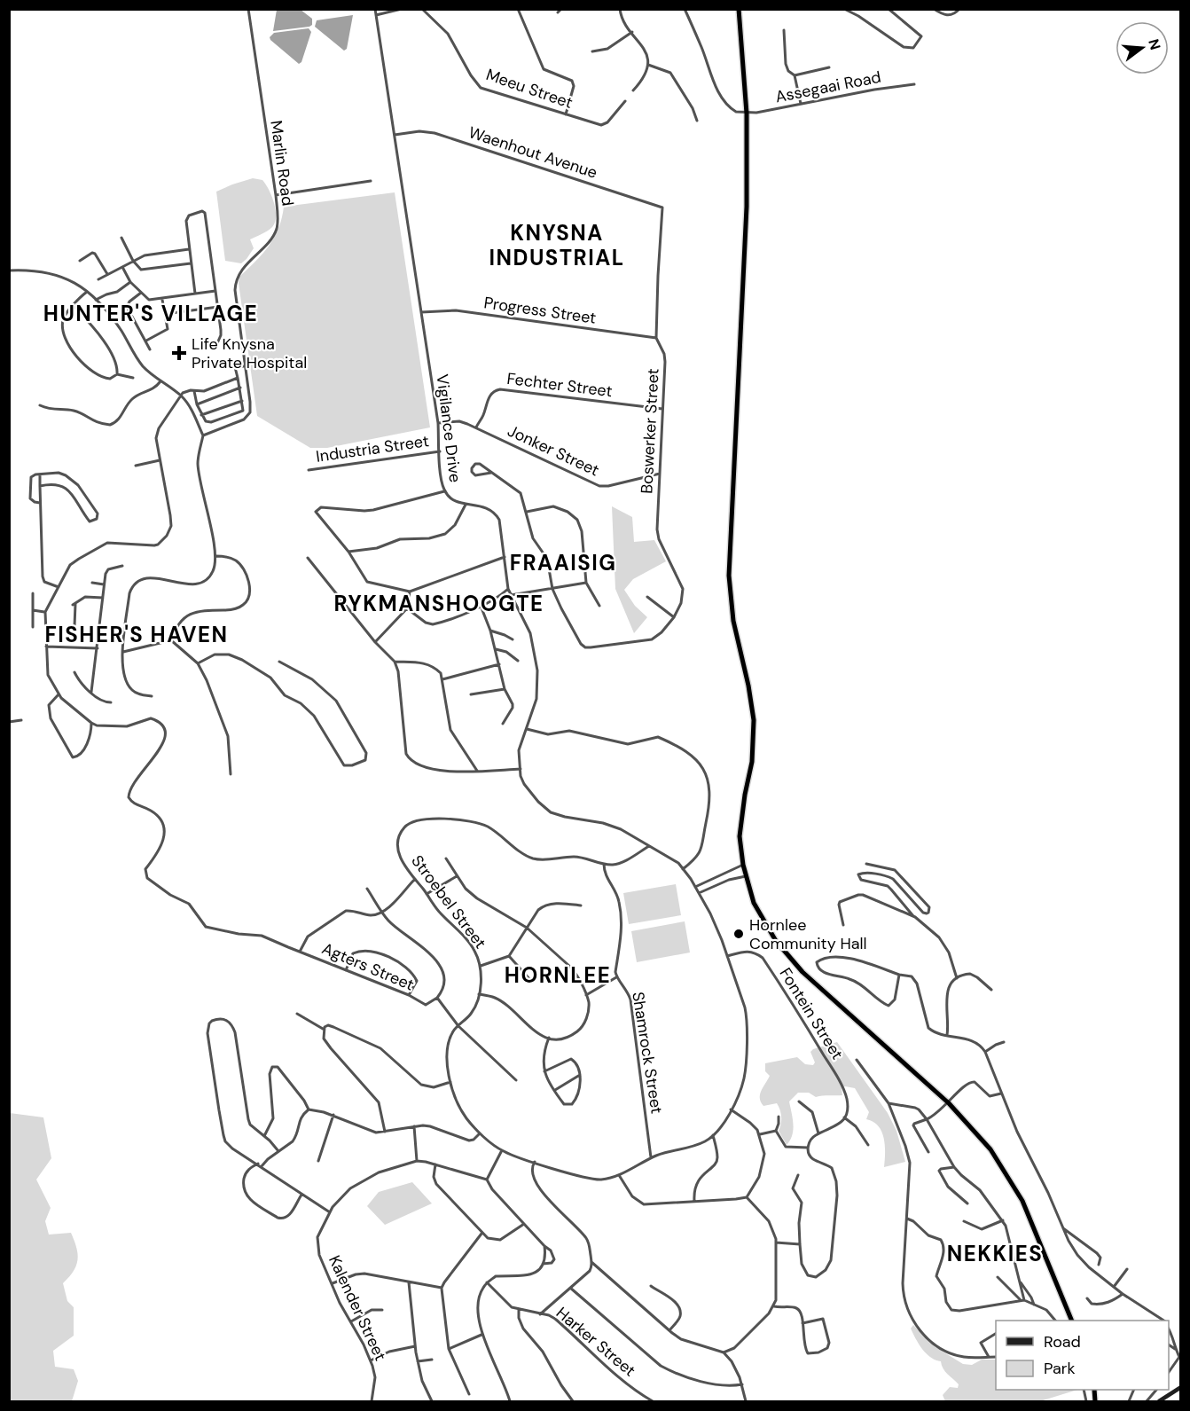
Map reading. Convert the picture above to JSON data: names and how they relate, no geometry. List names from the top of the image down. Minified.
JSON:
{"streets":{"street":["Assegaai Road","Meeu Street","Waenhout Avenue","Marlin Road","Progress Street","Fechter Street","Vigilance Drive","Boswerker Street","Industria Street","Jonker Street","Stroebel Street","Agters Street","Fontein Street","Shamrock Street","Kalender Street","Harker Street"]},"crossings":[["Waenhout Avenue","Vigilance Drive"],["Waenhout Avenue","Boswerker Street"],["Progress Street","Vigilance Drive"],["Progress Street","Boswerker Street"],["Fechter Street","Boswerker Street"],["Fechter Street","Jonker Street"],["Vigilance Drive","Industria Street"],["Vigilance Drive","Jonker Street"],["Vigilance Drive","Stroebel Street"],["Vigilance Drive","Fontein Street"],["Boswerker Street","Jonker Street"],["Stroebel Street","Shamrock Street"]],"districts":["KNYSNA INDUSTRIAL","HUNTER'S VILLAGE","FRAAISIG","RYKMANSHOOGTE","FISHER'S HAVEN","HORNLEE","NEKKIES"],"places":{"health":["Life Knysna Private Hospital"],"other":["Hornlee Community Hall"]},"legend":["Road","Park"],"north":"right"}
